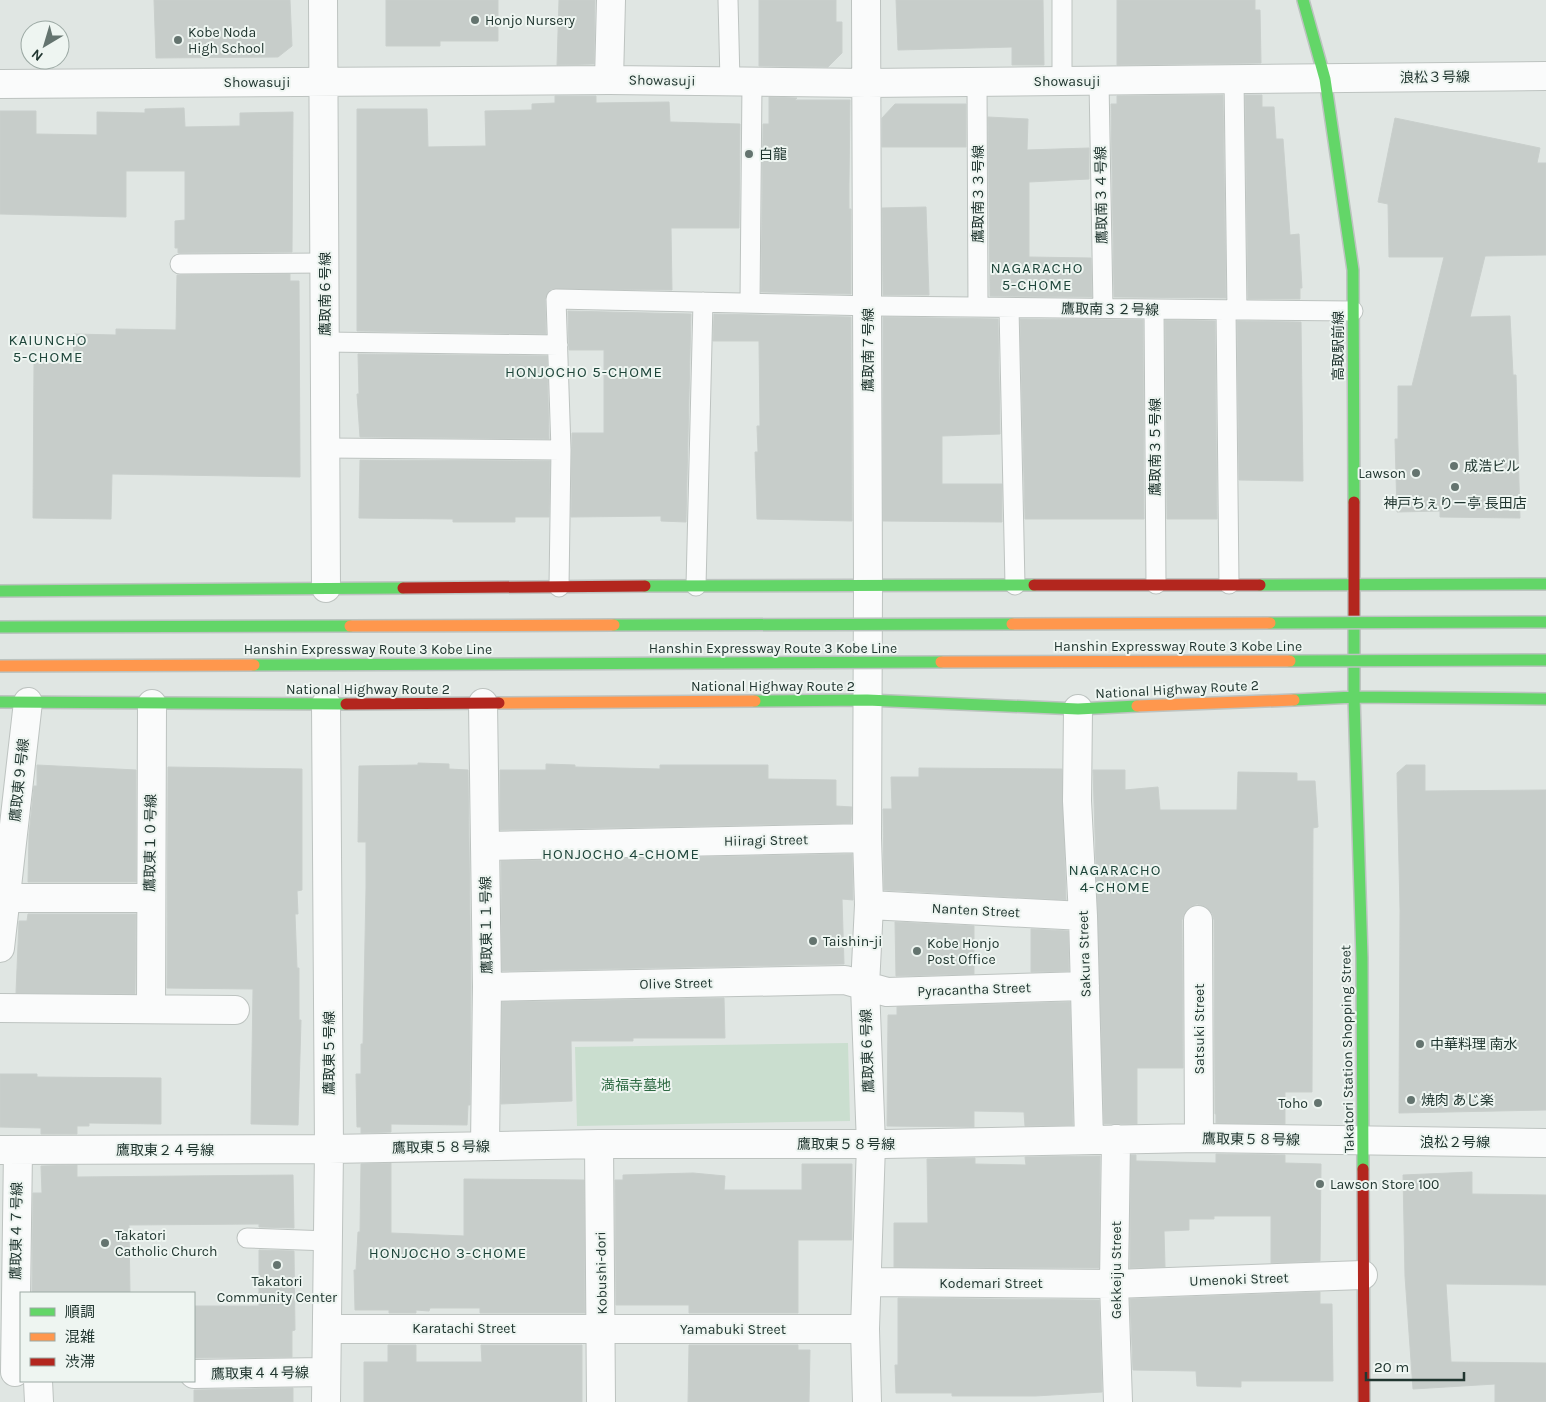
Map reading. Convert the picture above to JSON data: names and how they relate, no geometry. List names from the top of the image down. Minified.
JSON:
{"streets":{"main road":["高取駅前線","Hanshin Expressway Route 3 Kobe Line","National Highway Route 2","Takatori Station Shopping Street"],"street":["浪松３号線","Showasuji","鷹取南６号線","鷹取南７号線","鷹取東９号線","Hiiragi Street","鷹取東１０号線","Nanten Street","鷹取東１１号線","Sakura Street","Olive Street","Pyracantha Street","Satsuki Street","鷹取東６号線","鷹取東５号線","鷹取東５８号線","浪松２号線","鷹取東２４号線","鷹取東４７号線","Gekkeiju Street","Kobushi-dori","Umenoki Street","Kodemari Street","Karatachi Street","Yamabuki Street","鷹取東４４号線"],"lane":["鷹取南３３号線","鷹取南３４号線","鷹取南３２号線","鷹取南３５号線"]},"crossings":[["浪松３号線","Showasuji"],["浪松３号線","高取駅前線"],["Showasuji","鷹取南３３号線"],["Showasuji","鷹取南３４号線"],["Showasuji","鷹取南６号線"],["Showasuji","高取駅前線"],["Showasuji","鷹取南７号線"],["鷹取南３３号線","鷹取南３２号線"],["鷹取南３４号線","鷹取南３２号線"],["鷹取南３２号線","高取駅前線"],["鷹取南３２号線","鷹取南７号線"],["鷹取南３２号線","鷹取南３５号線"],["高取駅前線","National Highway Route 2"],["高取駅前線","Takatori Station Shopping Street"],["鷹取南７号線","National Highway Route 2"],["鷹取南７号線","鷹取東６号線"],["National Highway Route 2","鷹取東９号線"],["National Highway Route 2","鷹取東１０号線"],["National Highway Route 2","鷹取東１１号線"],["National Highway Route 2","Sakura Street"],["National Highway Route 2","Takatori Station Shopping Street"],["National Highway Route 2","鷹取東６号線"],["National Highway Route 2","鷹取東５号線"],["鷹取東９号線","鷹取東１０号線"],["Hiiragi Street","鷹取東１１号線"],["Hiiragi Street","鷹取東６号線"],["Nanten Street","Sakura Street"],["Nanten Street","鷹取東６号線"],["鷹取東１１号線","Olive Street"],["鷹取東１１号線","鷹取東５８号線"],["Sakura Street","Pyracantha Street"],["Sakura Street","鷹取東５８号線"],["Olive Street","Pyracantha Street"],["Olive Street","鷹取東６号線"],["Pyracantha Street","鷹取東６号線"],["Satsuki Street","鷹取東５８号線"],["Takatori Station Shopping Street","鷹取東５８号線"],["Takatori Station Shopping Street","浪松２号線"],["Takatori Station Shopping Street","Umenoki Street"],["鷹取東６号線","鷹取東５８号線"],["鷹取東６号線","Kodemari Street"],["鷹取東６号線","Yamabuki Street"],["鷹取東５号線","鷹取東５８号線"],["鷹取東５号線","鷹取東２４号線"],["鷹取東５号線","Karatachi Street"],["鷹取東５号線","鷹取東４４号線"],["鷹取東５８号線","浪松２号線"],["鷹取東５８号線","鷹取東２４号線"],["鷹取東５８号線","Gekkeiju Street"],["鷹取東５８号線","Kobushi-dori"],["鷹取東２４号線","鷹取東４７号線"],["Gekkeiju Street","Umenoki Street"],["Gekkeiju Street","Kodemari Street"],["Kobushi-dori","Karatachi Street"],["Kobushi-dori","Yamabuki Street"],["Umenoki Street","Kodemari Street"],["Karatachi Street","Yamabuki Street"]],"districts":["NAGARACHO 5-CHOME","KAIUNCHO 5-CHOME","HONJOCHO 5-CHOME","HONJOCHO 4-CHOME","NAGARACHO 4-CHOME","HONJOCHO 3-CHOME"],"parks":["満福寺墓地"],"places":["Honjo Nursery","Kobe Noda High School","白龍","成浩ビル","Lawson","神戸ちぇりー亭 長田店","Taishin-ji","Kobe Honjo Post Office","中華料理 南水","焼肉 あじ楽","Toho","Lawson Store 100","Takatori Catholic Church","Takatori Community Center"],"legend":["順調","混雑","渋滞"],"scale_bar":"20 m","north":"bottom left"}
